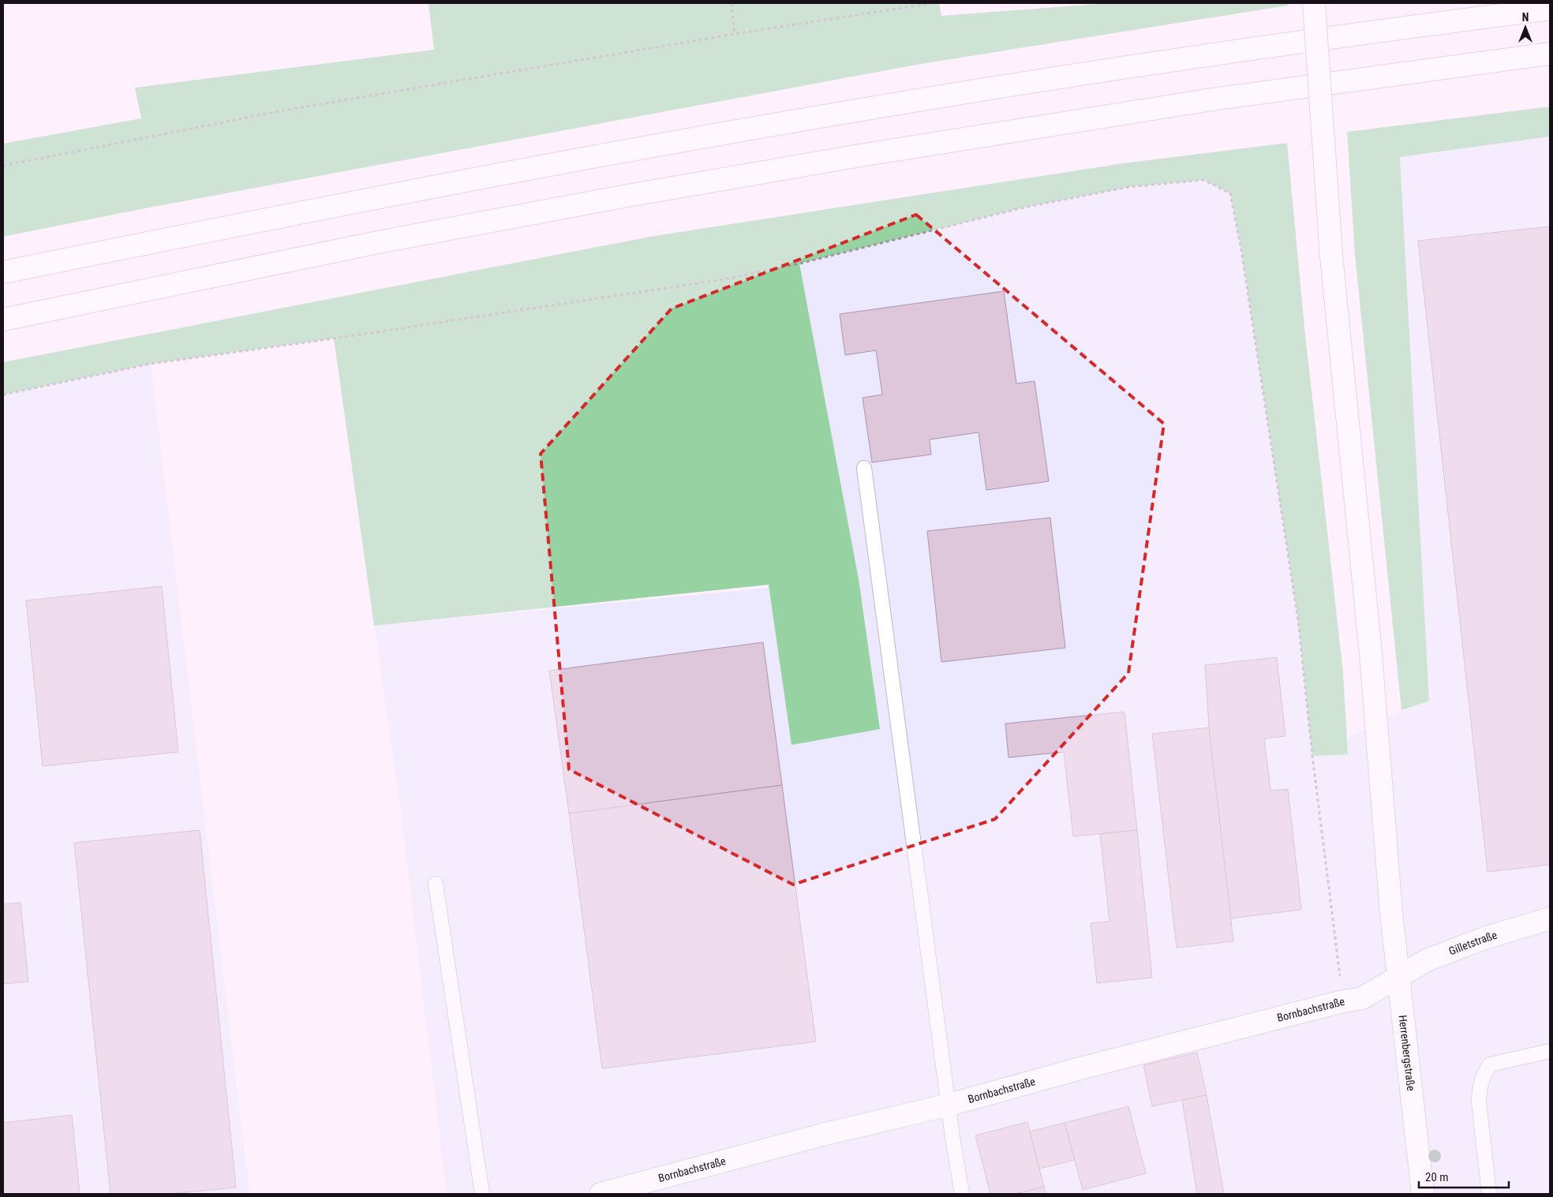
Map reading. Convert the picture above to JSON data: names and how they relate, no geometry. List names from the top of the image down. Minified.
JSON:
{"streets":{"main road":["Gilletstraße","Bornbachstraße","Herrenbergstraße"]},"crossings":[["Gilletstraße","Bornbachstraße"],["Gilletstraße","Herrenbergstraße"],["Bornbachstraße","Herrenbergstraße"]],"scale_bar":"20 m","north":"top"}
